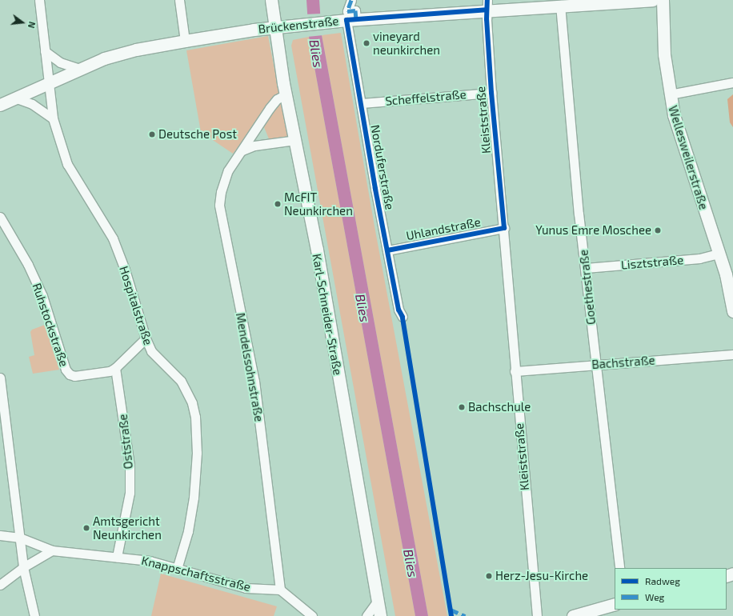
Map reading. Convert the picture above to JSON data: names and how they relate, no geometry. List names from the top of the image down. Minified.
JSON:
{"streets":{"street":["Brückenstraße","Scheffelstraße","Kleiststraße","Wellesweilerstraße","Norduferstraße","Uhlandstraße","Lisztstraße","Goethestraße","Hospitalstraße","Karl-Schneider-Straße","Ruhstockstraße","Bachstraße","Mendelssohnstraße","Oststraße","Knappschaftsstraße"]},"crossings":[["Brückenstraße","Kleiststraße"],["Brückenstraße","Norduferstraße"],["Brückenstraße","Goethestraße"],["Brückenstraße","Hospitalstraße"],["Brückenstraße","Karl-Schneider-Straße"],["Scheffelstraße","Kleiststraße"],["Scheffelstraße","Norduferstraße"],["Kleiststraße","Uhlandstraße"],["Kleiststraße","Bachstraße"],["Wellesweilerstraße","Lisztstraße"],["Norduferstraße","Uhlandstraße"],["Lisztstraße","Goethestraße"],["Goethestraße","Bachstraße"],["Hospitalstraße","Knappschaftsstraße"],["Karl-Schneider-Straße","Mendelssohnstraße"],["Ruhstockstraße","Oststraße"],["Mendelssohnstraße","Knappschaftsstraße"],["Oststraße","Knappschaftsstraße"]],"water":["Blies"],"places":["vineyard neunkirchen","Deutsche Post","McFIT Neunkirchen","Yunus Emre Moschee","Bachschule","Amtsgericht Neunkirchen","Herz-Jesu-Kirche"],"legend":["Radweg","Weg"],"north":"right"}
